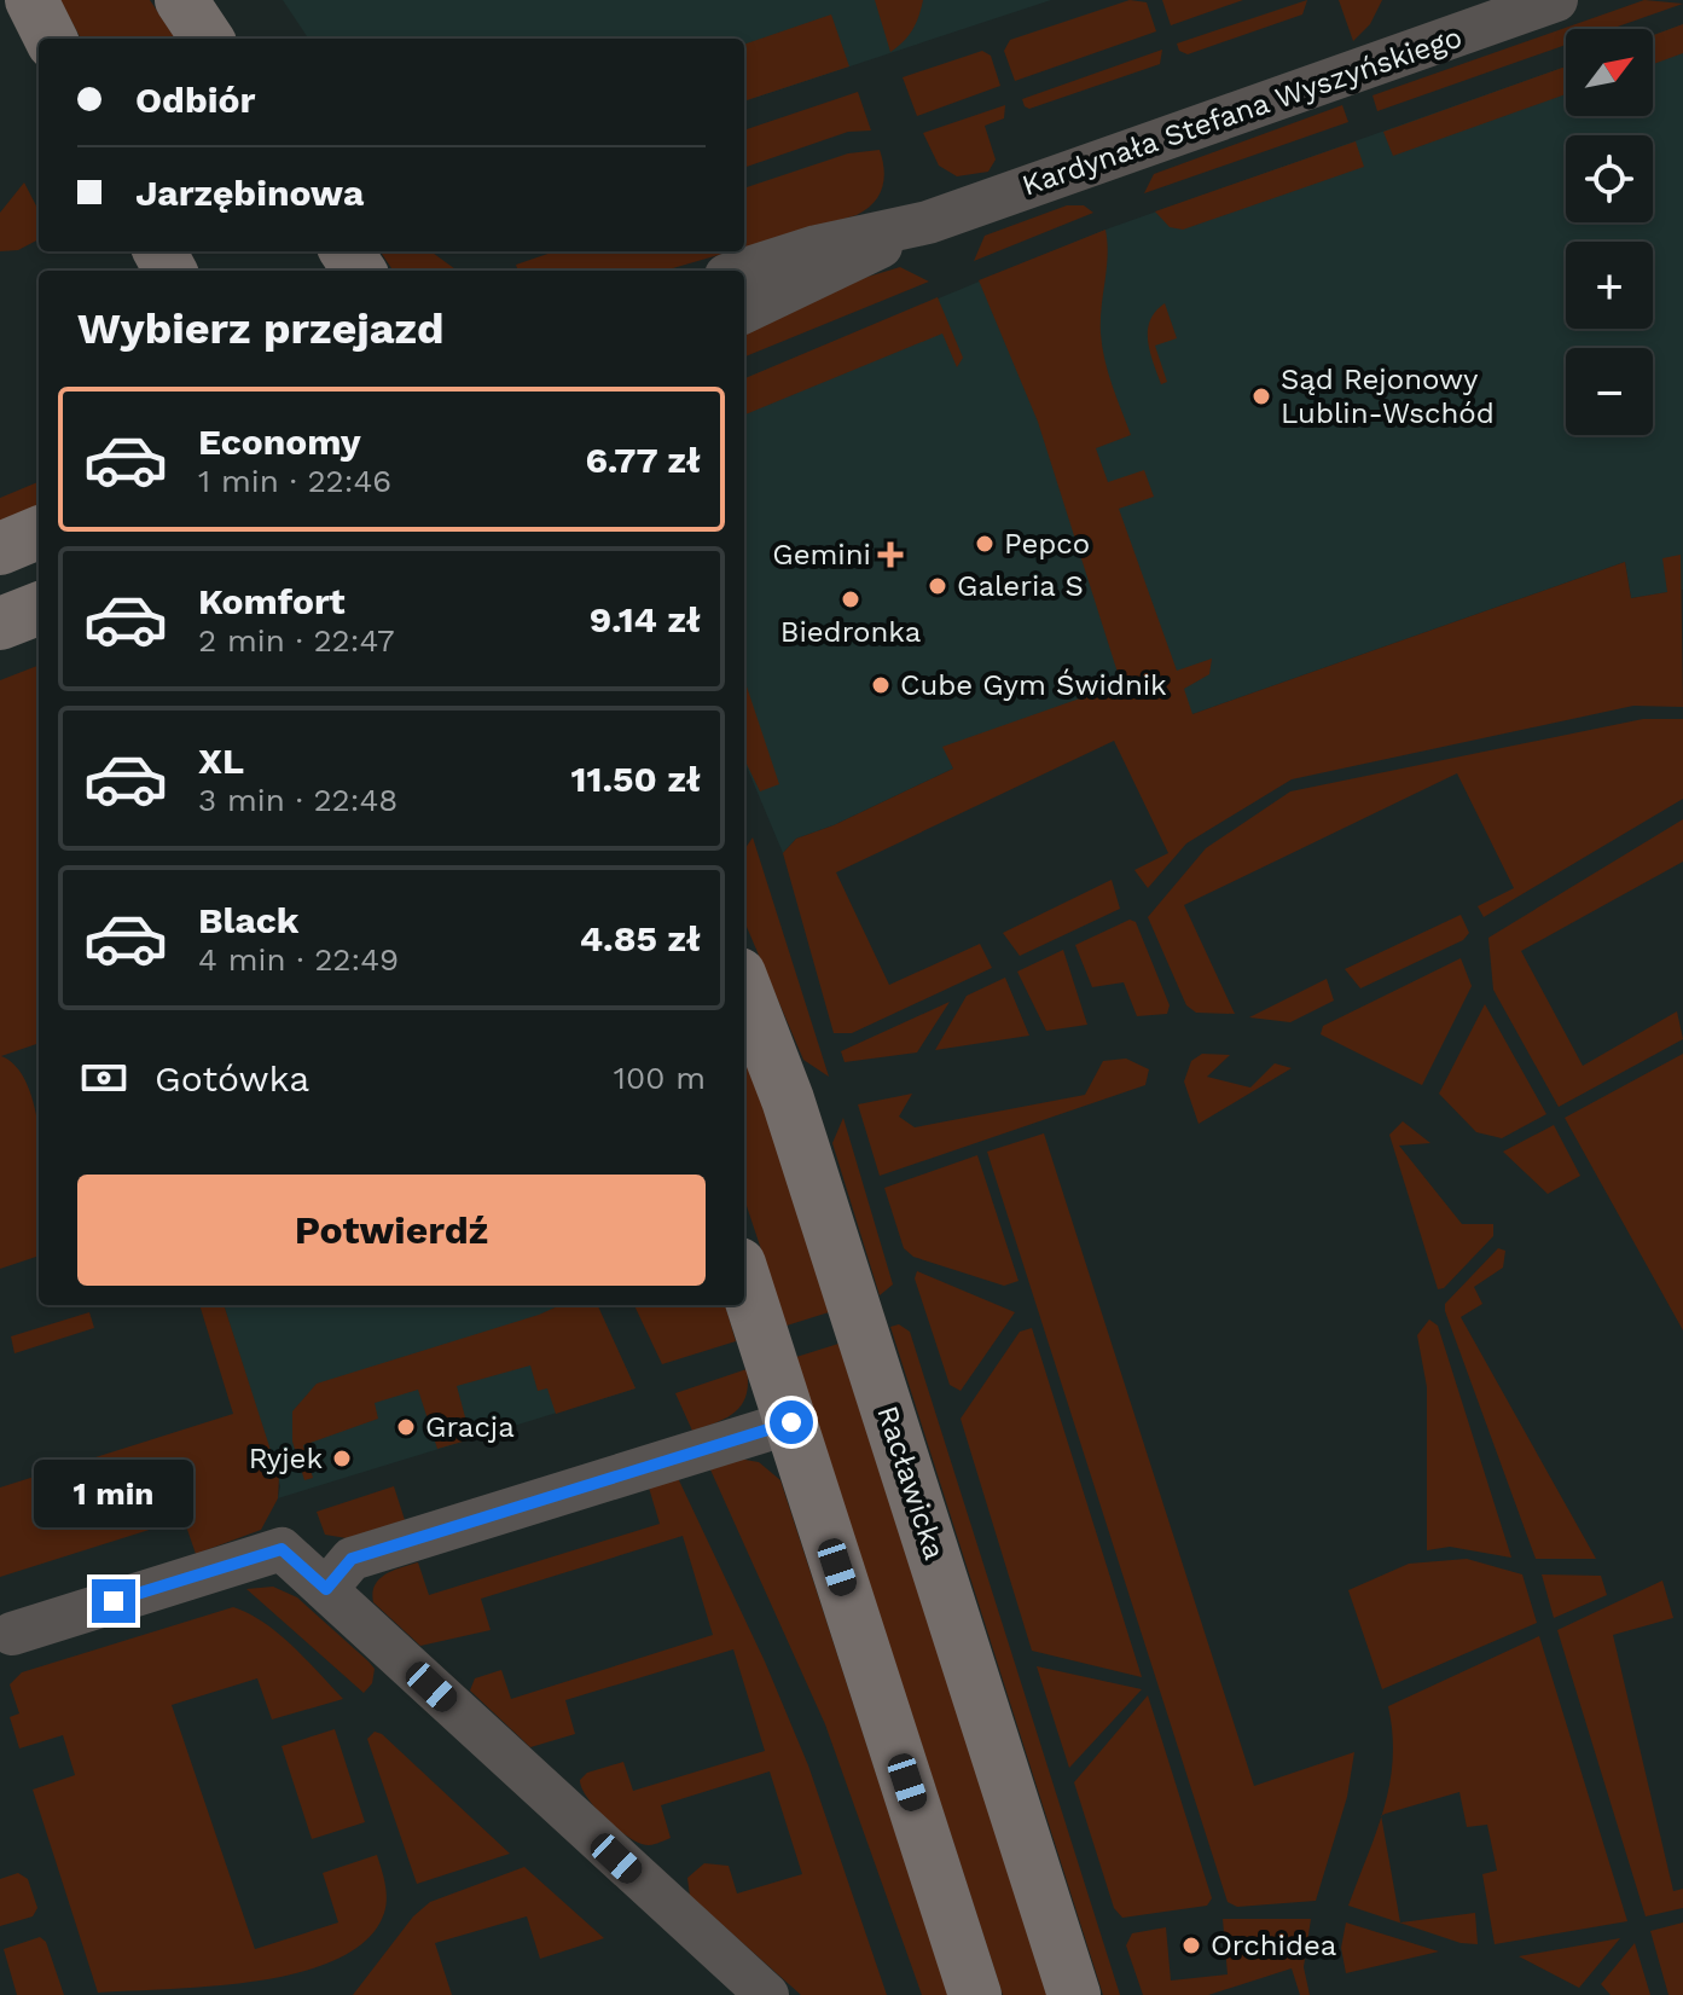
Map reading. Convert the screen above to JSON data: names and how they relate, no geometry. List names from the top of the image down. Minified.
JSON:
{"streets":{"street":["Kardynała Stefana Wyszyńskiego","Racławicka"]},"places":{"other":["Sąd Rejonowy Lublin-Wschód","Pepco","Galeria S","Biedronka","Cube Gym Świdnik","Gracja","Ryjek","Orchidea"],"health":["Gemini"]},"north":"top right","page":{"map_buttons":["+","−"],"banner":["Odbiór","Jarzębinowa"],"heading":"Wybierz przejazd","list":[{"name":"Economy","note":"1 min · 22:46","value":"6.77 zł"},{"name":"Komfort","note":"2 min · 22:47","value":"9.14 zł"},{"name":"XL","note":"3 min · 22:48","value":"11.50 zł"},{"name":"Black","note":"4 min · 22:49","value":"4.85 zł"}],"pay":["Gotówka","100 m"],"buttons":"Potwierdź","bubble":"1 min"}}
